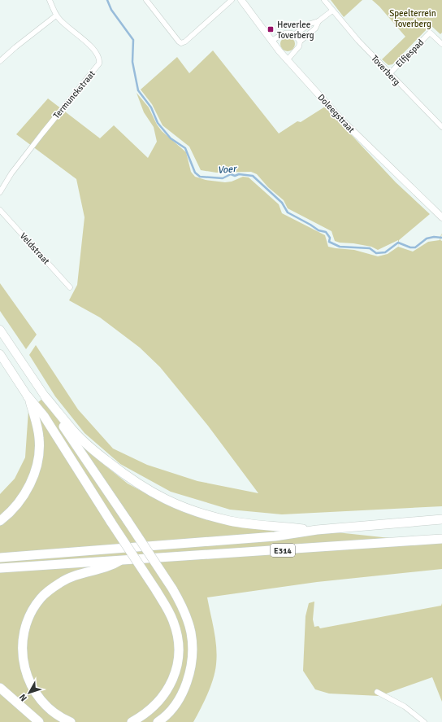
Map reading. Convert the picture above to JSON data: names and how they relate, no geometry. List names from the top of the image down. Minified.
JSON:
{"streets":{"highway":["E314"],"street":["Elfjespad","Toverberg","Termunckstraat","Doleegstraat","Veldstraat"]},"crossings":[["Elfjespad","Toverberg"]],"water":["Voer"],"parks":["Speelterrein Toverberg"],"places":{"transit":["Heverlee Toverberg"]},"north":"bottom left"}
